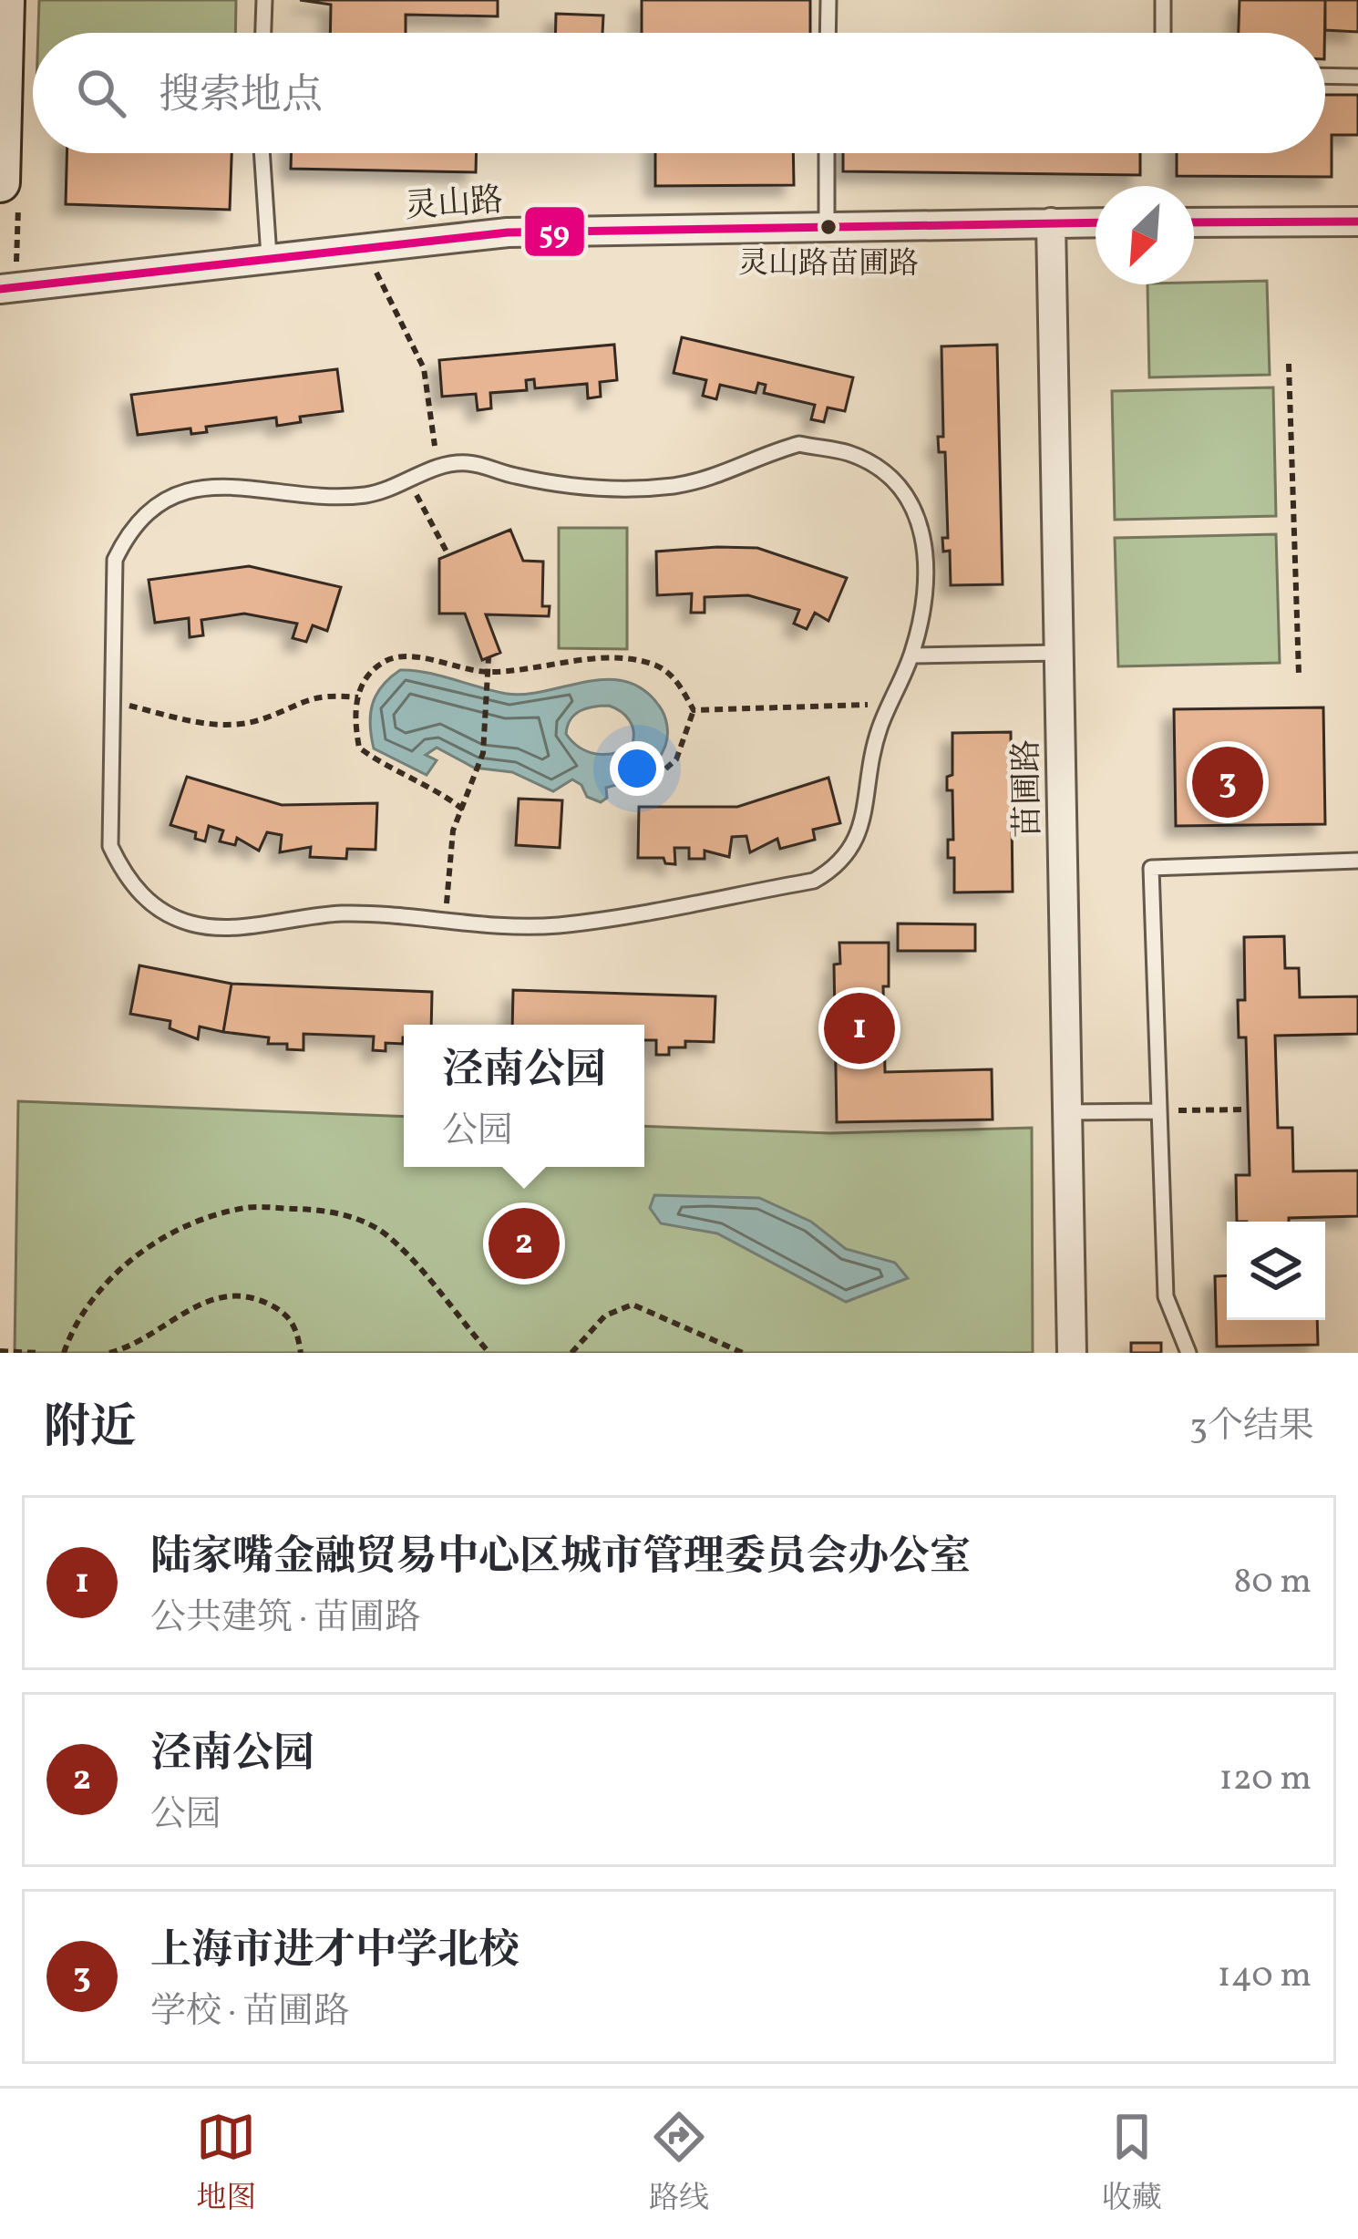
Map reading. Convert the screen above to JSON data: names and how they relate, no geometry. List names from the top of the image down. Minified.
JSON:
{"streets":{"street":["灵山路","苗圃路"]},"crossings":[["灵山路","苗圃路"]],"places":["灵山路苗圃路"],"lines":["transit line 59"],"north":"bottom left","page":{"search":"搜索地点","pins":["3","1","2"],"popup":["泾南公园","公园"],"heading":["附近","3个结果"],"list":[{"mark":"1","name":"陆家嘴金融贸易中心区城市管理委员会办公室","note":"公共建筑 · 苗圃路","value":"80 m"},{"mark":"2","name":"泾南公园","note":"公园","value":"120 m"},{"mark":"3","name":"上海市进才中学北校","note":"学校 · 苗圃路","value":"140 m"}],"nav":["地图","路线","收藏"]}}
